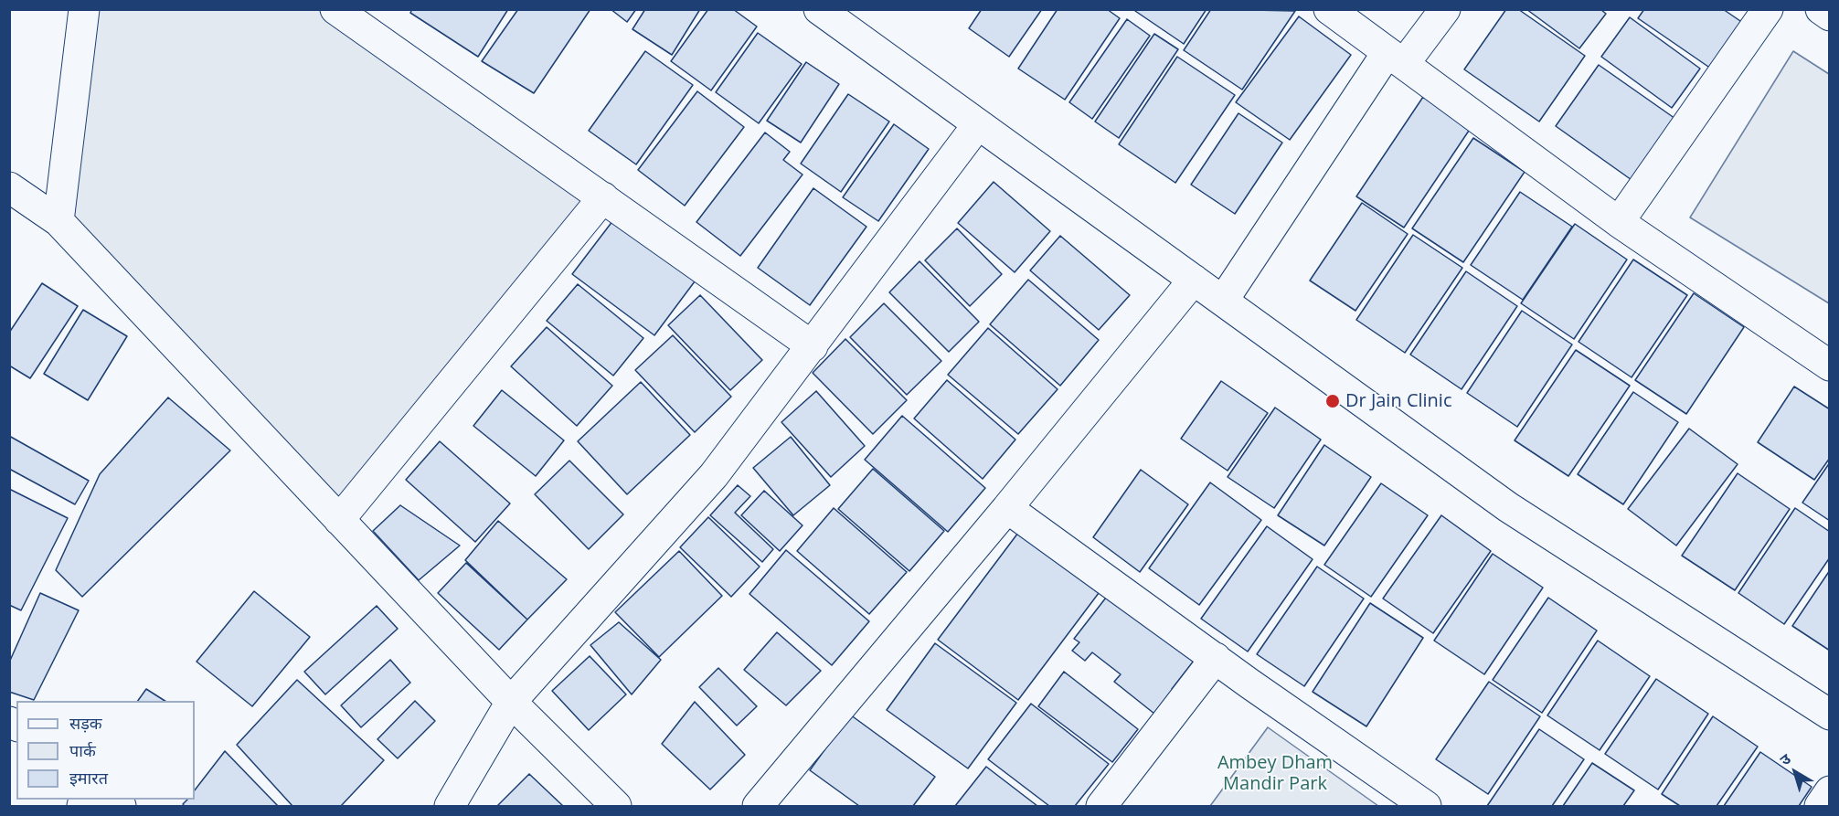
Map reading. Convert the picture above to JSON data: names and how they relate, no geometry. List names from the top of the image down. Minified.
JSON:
{"parks":["Ambey Dham Mandir Park"],"places":["Dr Jain Clinic"],"legend":["सड़क","पार्क","इमारत"],"north":"top left"}
